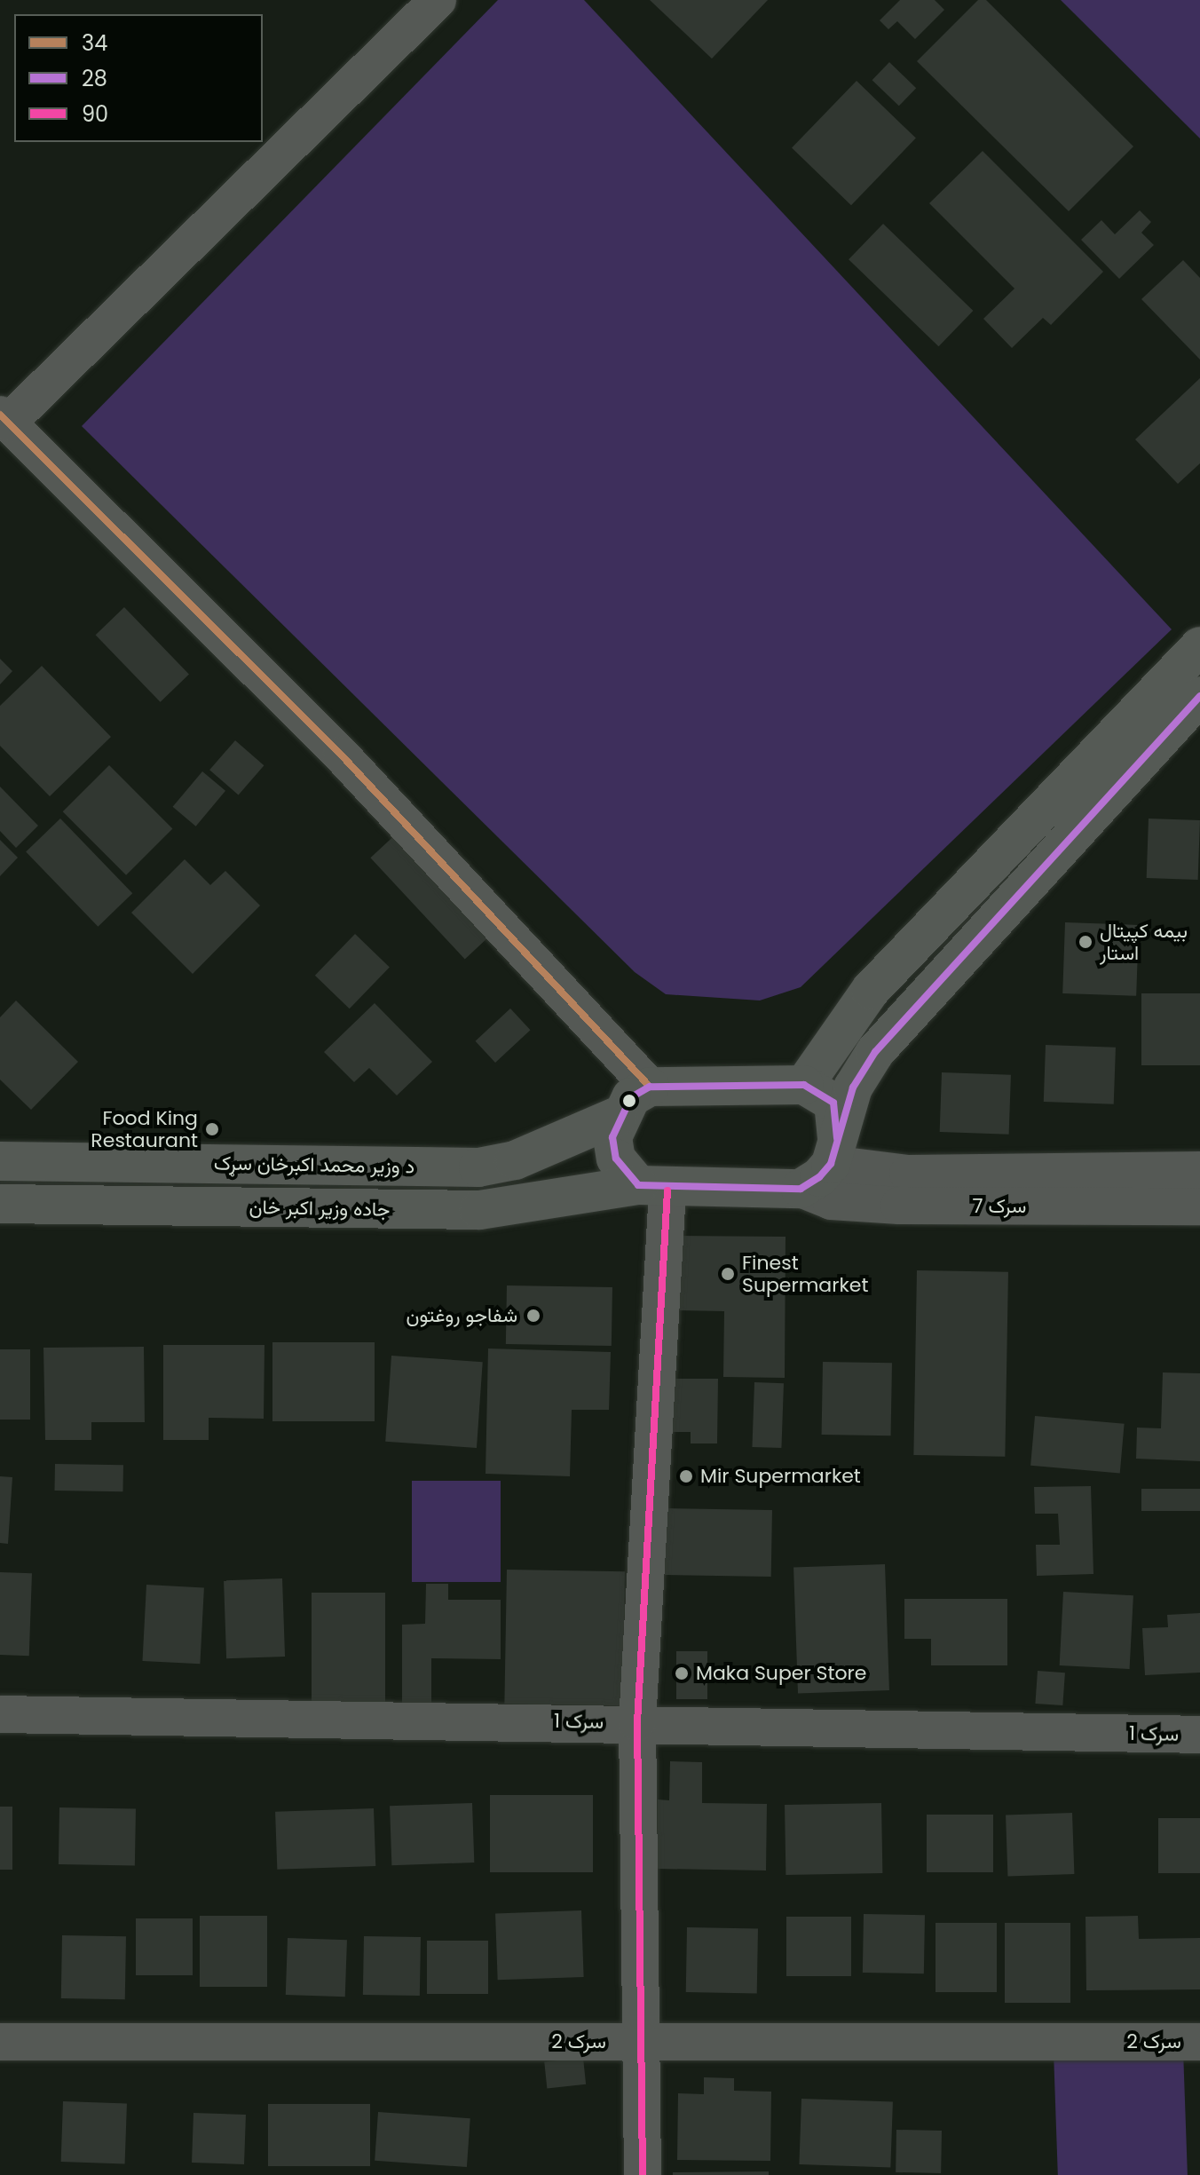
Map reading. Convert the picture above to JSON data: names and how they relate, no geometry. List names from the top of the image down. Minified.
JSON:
{"streets":{"main road":["د وزیر محمد اکبرخان سړک","جاده وزیر اکبر خان"],"street":["سرک 7","سرک 1","سرک 2"]},"crossings":[["سرک 7","جاده وزیر اکبر خان"]],"places":["بیمه کپیتال استار","Food King Restaurant","Finest Supermarket","شفاجو روغتون","Mir Supermarket","Maka Super Store"],"lines":["transit line 34","transit line 28","transit line 90"],"legend":["34","28","90"]}
